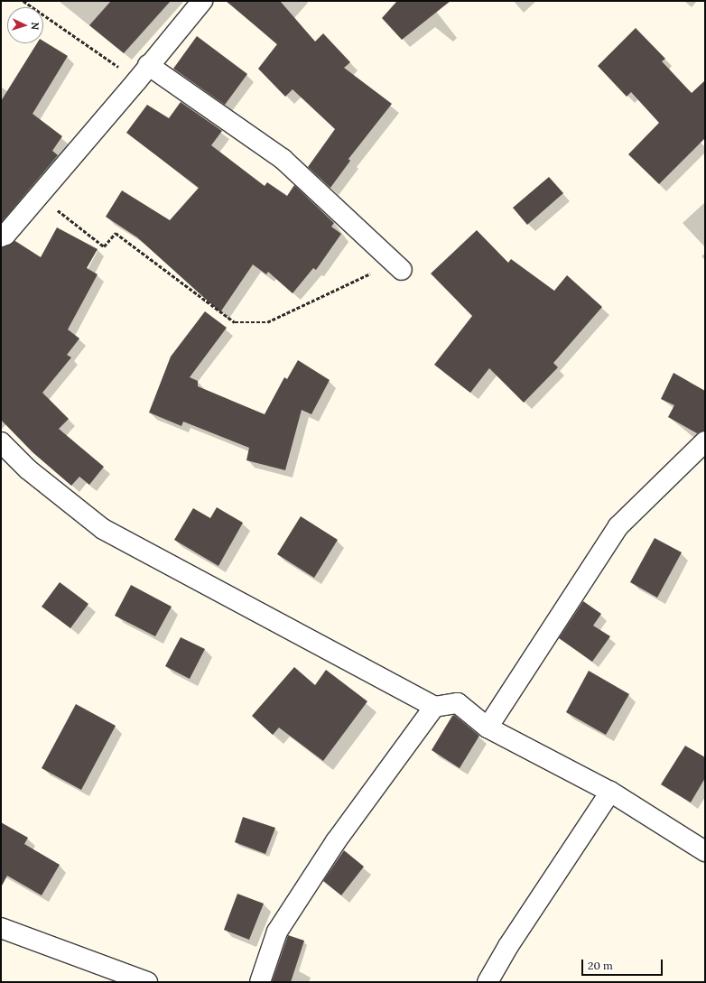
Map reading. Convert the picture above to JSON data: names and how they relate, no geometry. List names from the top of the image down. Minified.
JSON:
{"scale_bar":"20 m","north":"right"}
